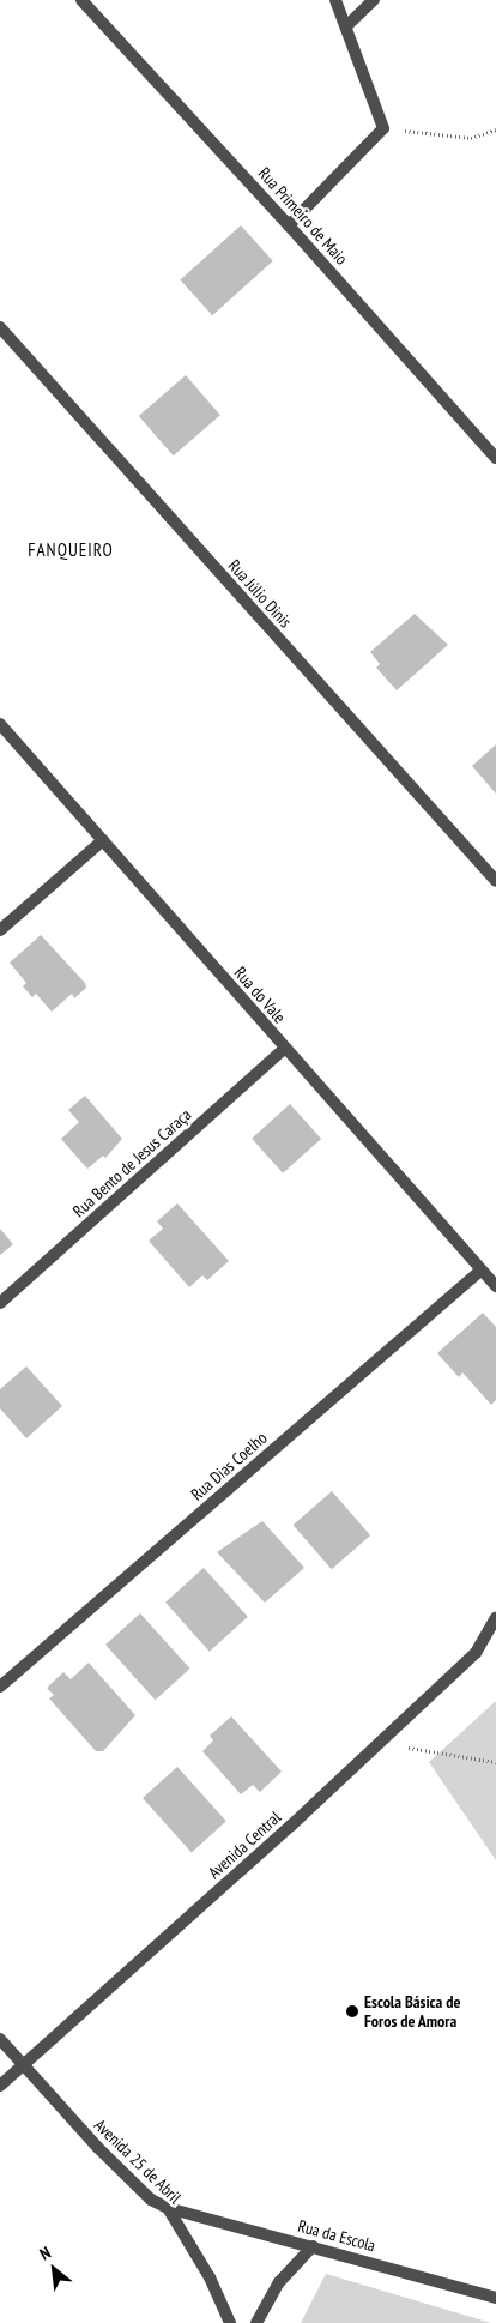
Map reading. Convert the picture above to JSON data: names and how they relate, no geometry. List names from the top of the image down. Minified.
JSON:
{"streets":{"street":["Rua Primeiro de Maio","Rua Júlio Dinis","Rua do Vale","Rua Bento de Jesus Caraça","Rua Dias Coelho","Avenida Central","Avenida 25 de Abril","Rua da Escola"]},"crossings":[["Rua do Vale","Rua Bento de Jesus Caraça"],["Rua do Vale","Rua Dias Coelho"],["Avenida Central","Avenida 25 de Abril"],["Avenida 25 de Abril","Rua da Escola"]],"districts":["FANQUEIRO"],"places":["Escola Básica de Foros de Amora"],"north":"top left"}
